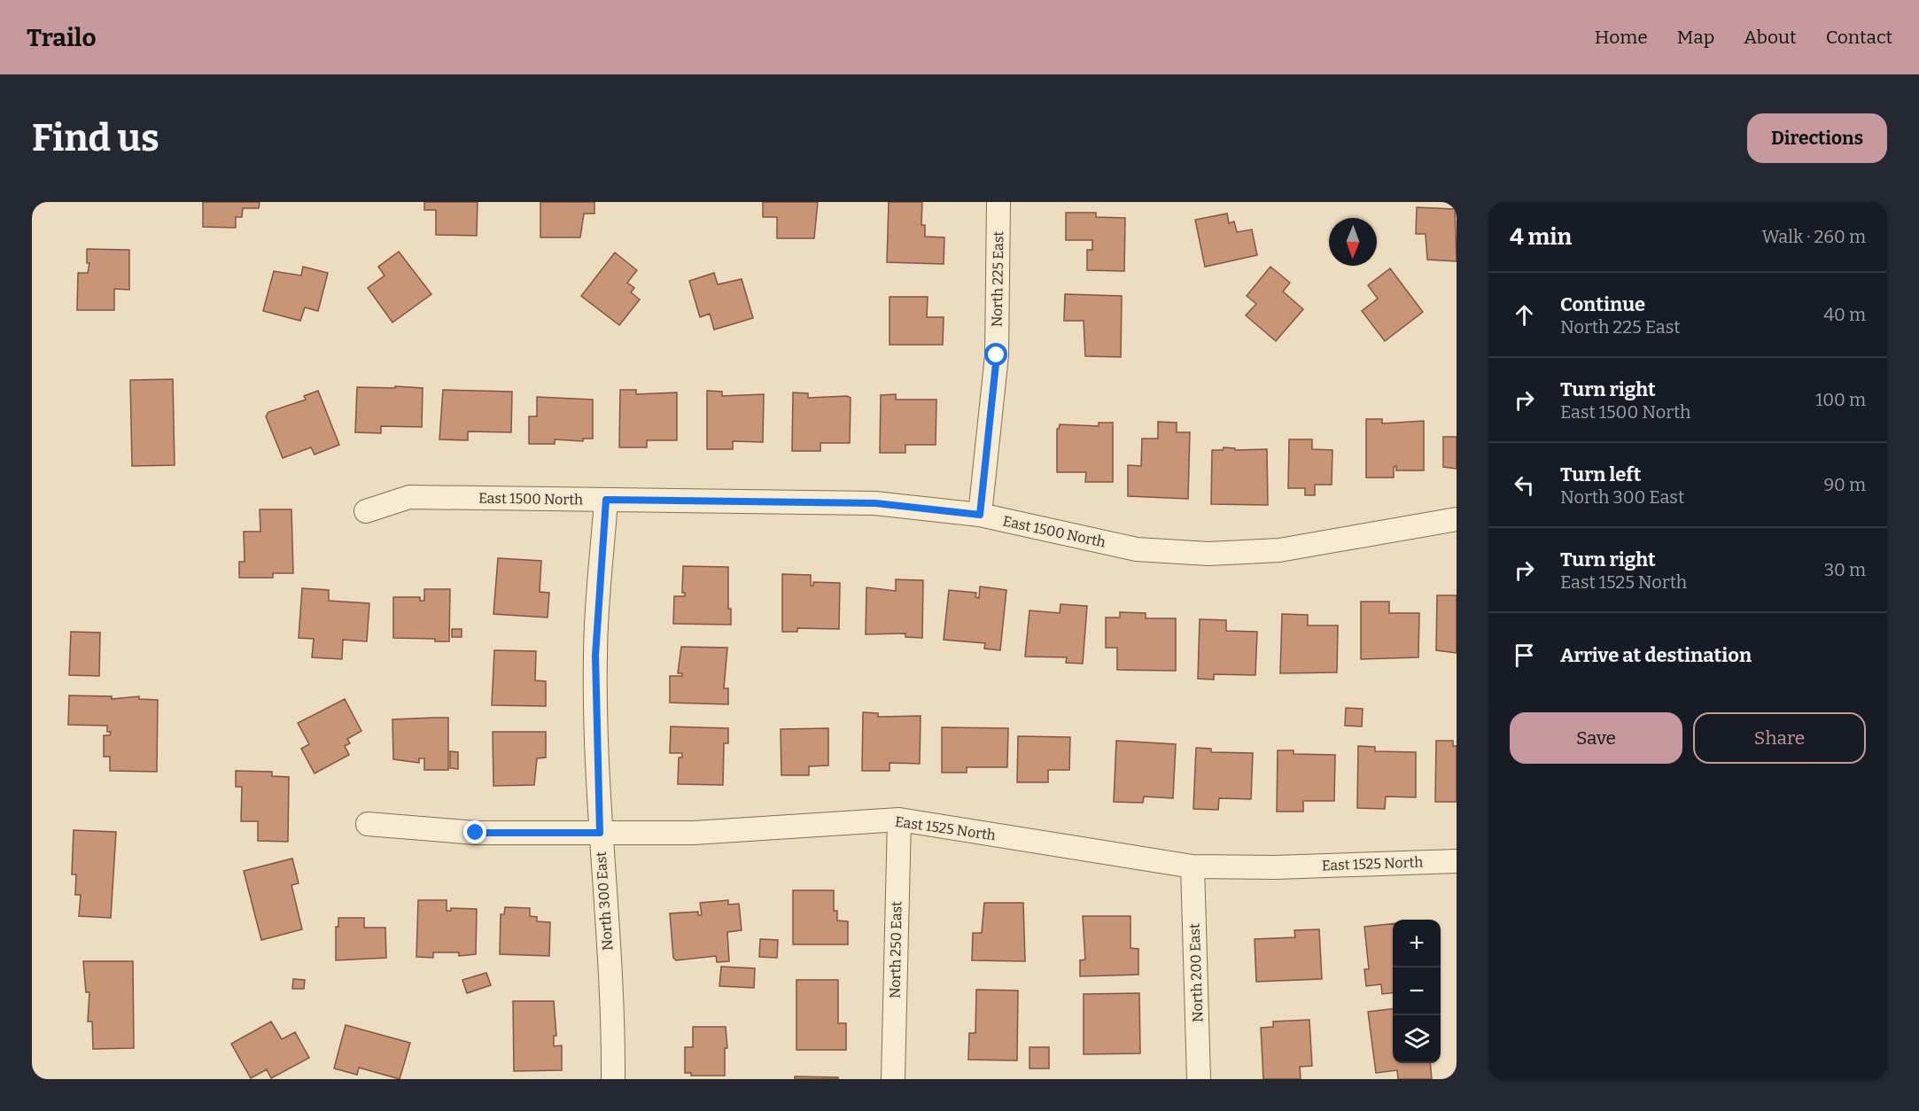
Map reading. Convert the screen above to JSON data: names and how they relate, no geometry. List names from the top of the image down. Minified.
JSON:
{"streets":{"street":["North 225 East","East 1500 North","East 1525 North","North 300 East","North 250 East","North 200 East"]},"crossings":[["North 225 East","East 1500 North"],["East 1500 North","North 300 East"],["East 1525 North","North 300 East"],["East 1525 North","North 250 East"],["East 1525 North","North 200 East"]],"north":"bottom","page":{"header":"Trailo","nav":["Home","Map","About","Contact"],"buttons":["Directions",["Save","Share"]],"title":"Find us","heading":["4 min","Walk · 260 m"],"list":[["Continue","North 225 East","40 m"],["Turn right","East 1500 North","100 m"],["Turn left","North 300 East","90 m"],["Turn right","East 1525 North","30 m"],"Arrive at destination"],"map_buttons":["+","−"]}}
